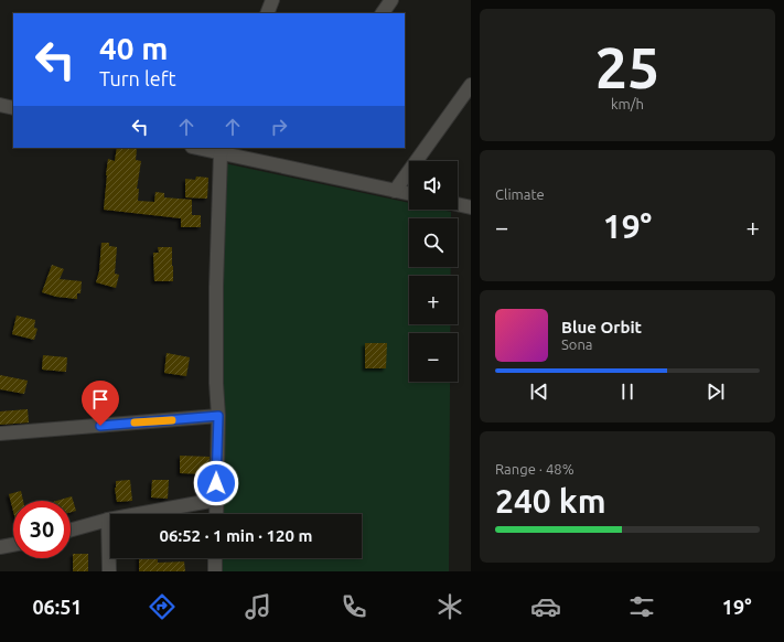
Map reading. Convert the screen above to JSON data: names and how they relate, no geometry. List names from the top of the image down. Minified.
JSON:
{"page":{"tile":[["25","km/h"],"Climate",["Range · 48%","240 km"]],"turn":["40 m","Turn left"],"map_buttons":["+","−"],"heat":["−","19°","+"],"song":["Blue Orbit","Sona"],"limit":"30","trip":"06:52 · 1 min · 120 m","tabs":["06:51","19°"]}}
